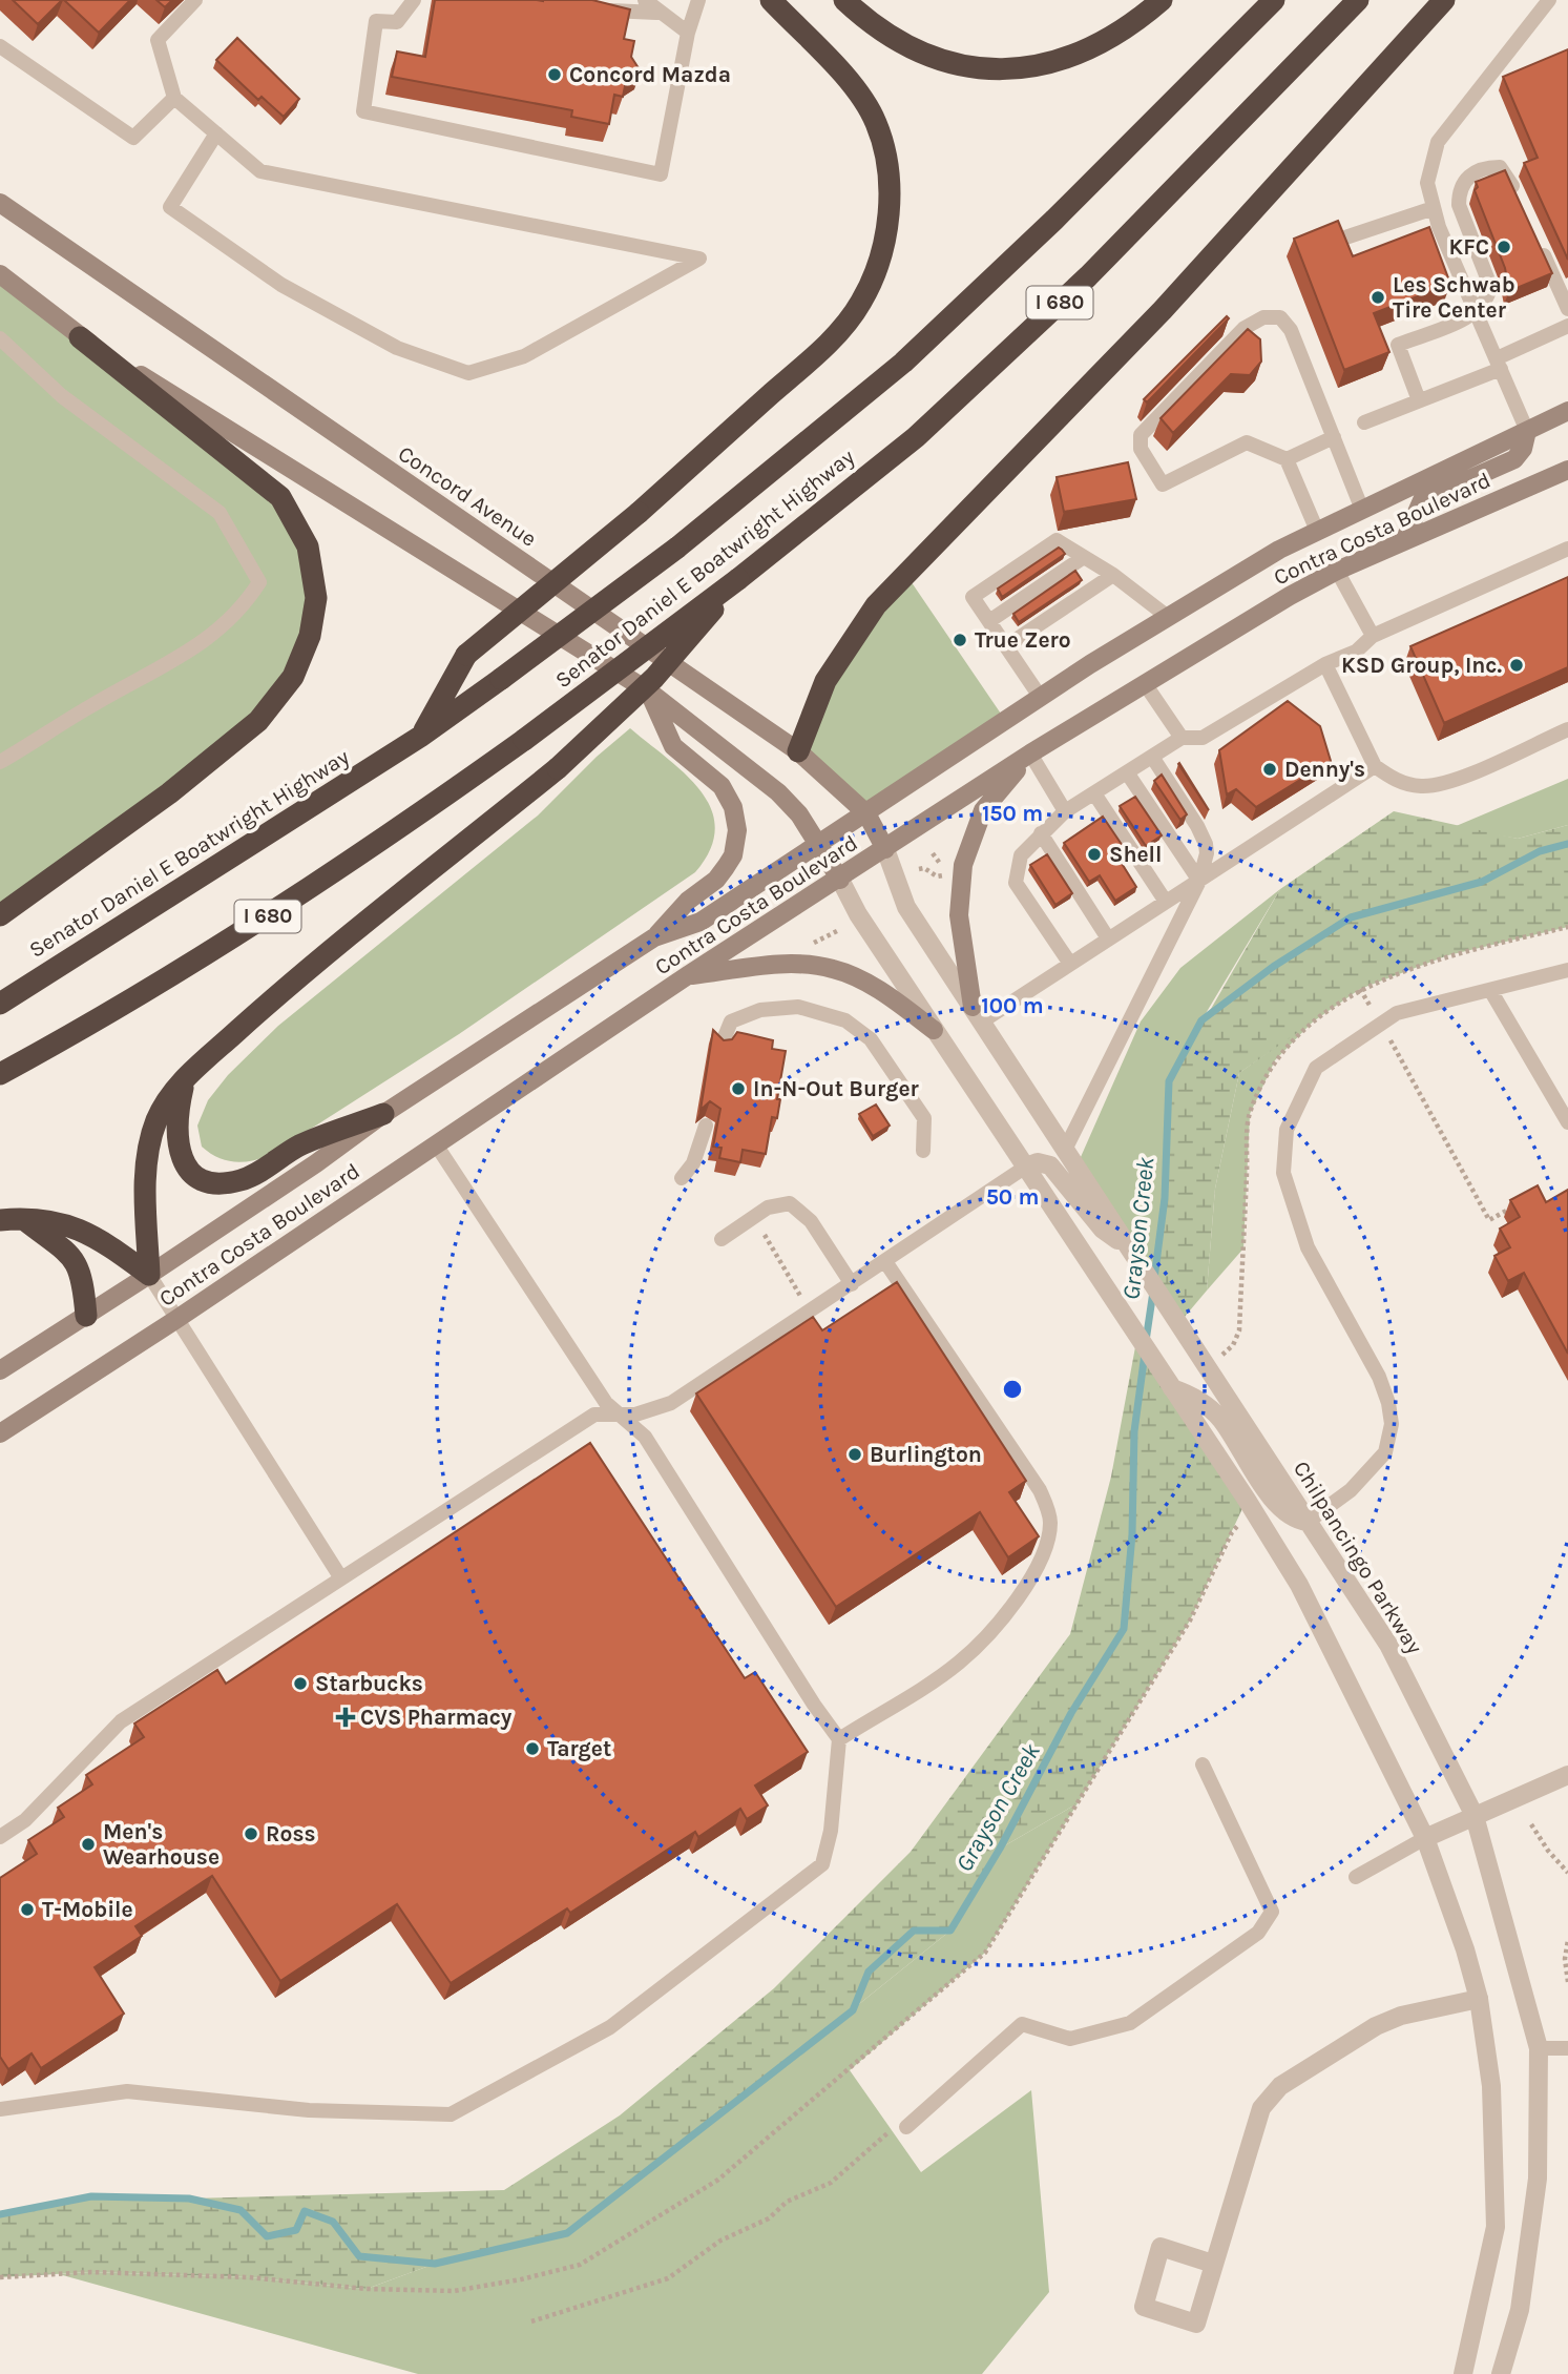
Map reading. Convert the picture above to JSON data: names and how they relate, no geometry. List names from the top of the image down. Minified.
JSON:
{"streets":{"highway":["I 680","Senator Daniel E Boatwright Highway"],"main road":["Concord Avenue","Contra Costa Boulevard"],"street":["Chilpancingo Parkway"]},"crossings":[["Concord Avenue","Contra Costa Boulevard"],["Concord Avenue","Chilpancingo Parkway"],["Contra Costa Boulevard","Chilpancingo Parkway"]],"water":["Grayson Creek"],"places":{"other":["Concord Mazda","KFC","Les Schwab Tire Center","True Zero","KSD Group, Inc.","Denny's","Shell","In-N-Out Burger","Burlington","Starbucks","Target","Ross","Men's Wearhouse","T-Mobile"],"health":["CVS Pharmacy"]},"rings":["150 m","100 m","50 m"]}
